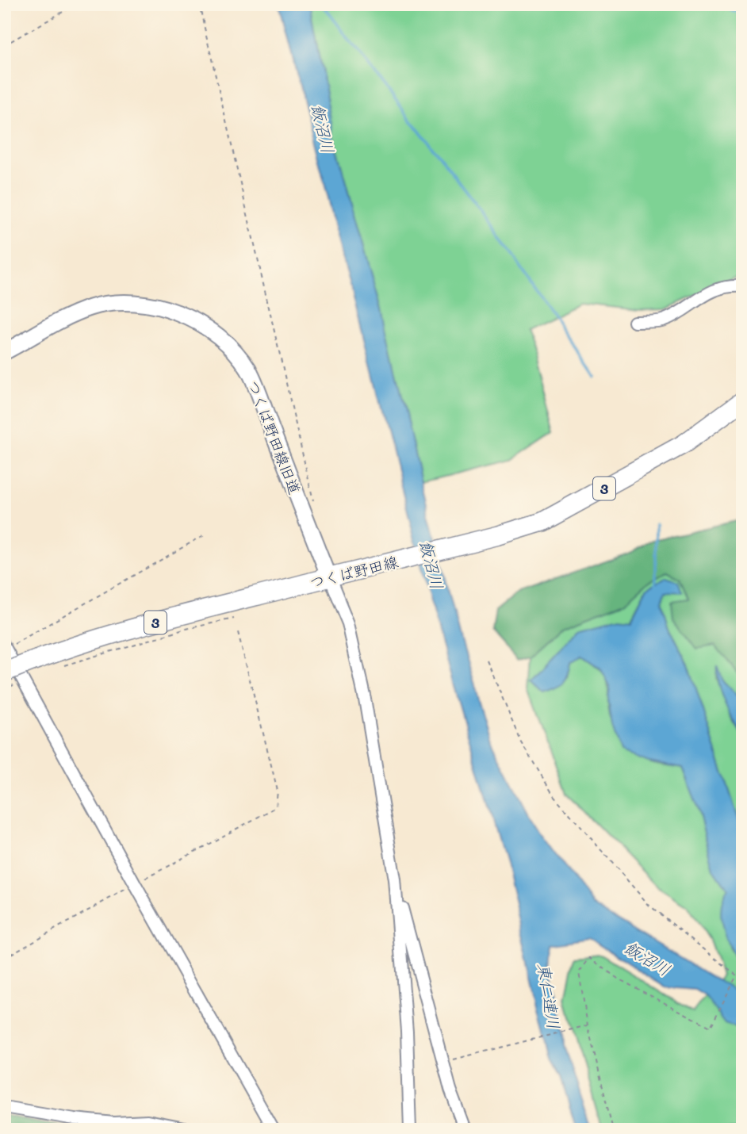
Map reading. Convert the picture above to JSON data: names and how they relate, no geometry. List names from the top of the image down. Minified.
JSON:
{"streets":{"main road":["3","つくば野田線"],"street":["つくば野田線旧道"]},"crossings":[["つくば野田線旧道","つくば野田線"]],"water":["飯沼川","東仁連川"]}
